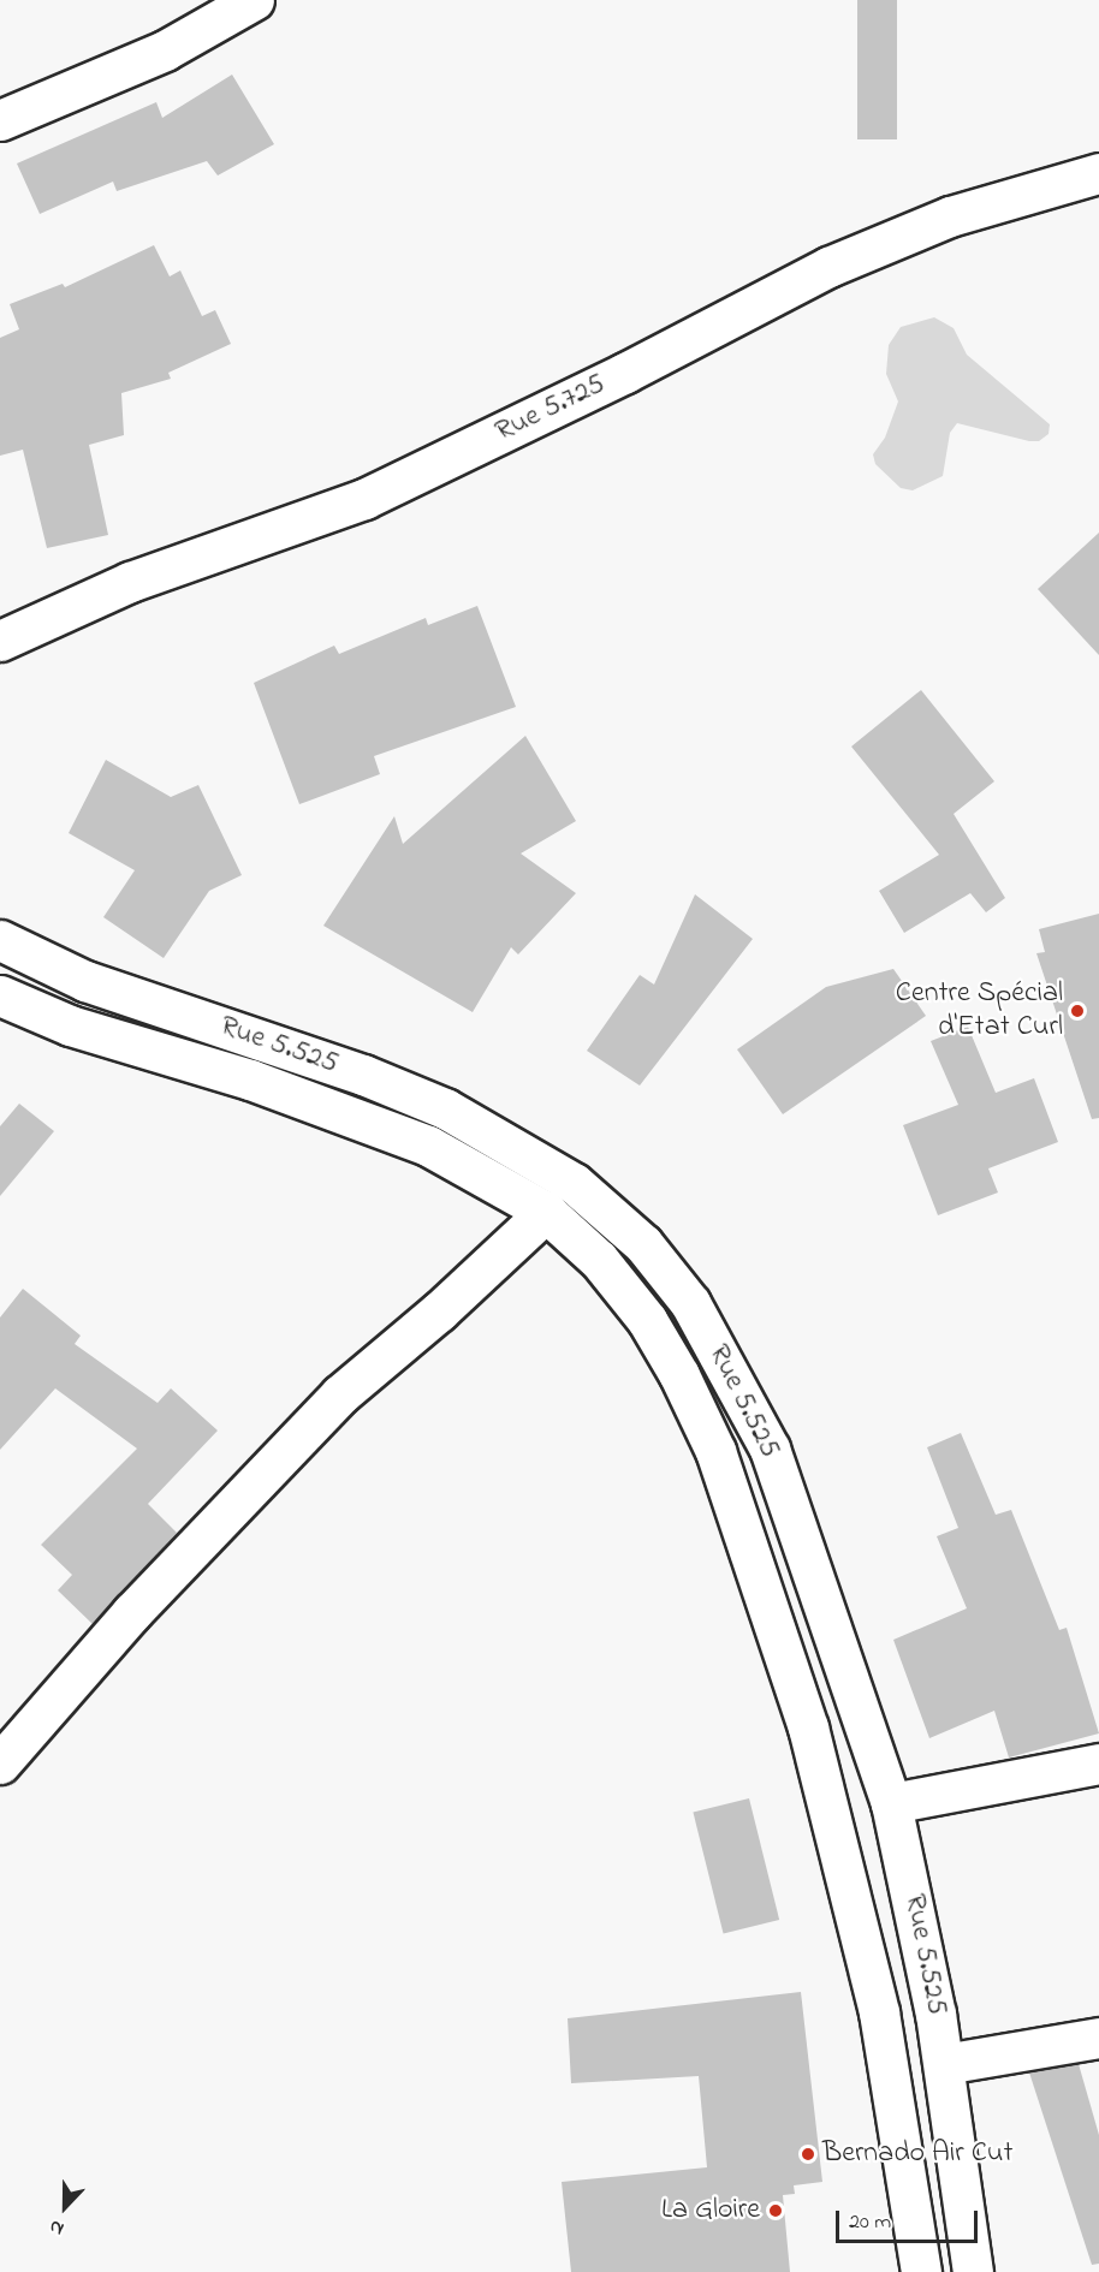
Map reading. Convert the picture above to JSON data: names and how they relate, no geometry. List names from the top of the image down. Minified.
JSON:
{"streets":{"street":["Rue 5.725","Rue 5.525"]},"places":["Centre Spécial d'Etat Curl","Bernado Air Cut","La Gloire"],"scale_bar":"20 m","north":"bottom"}
